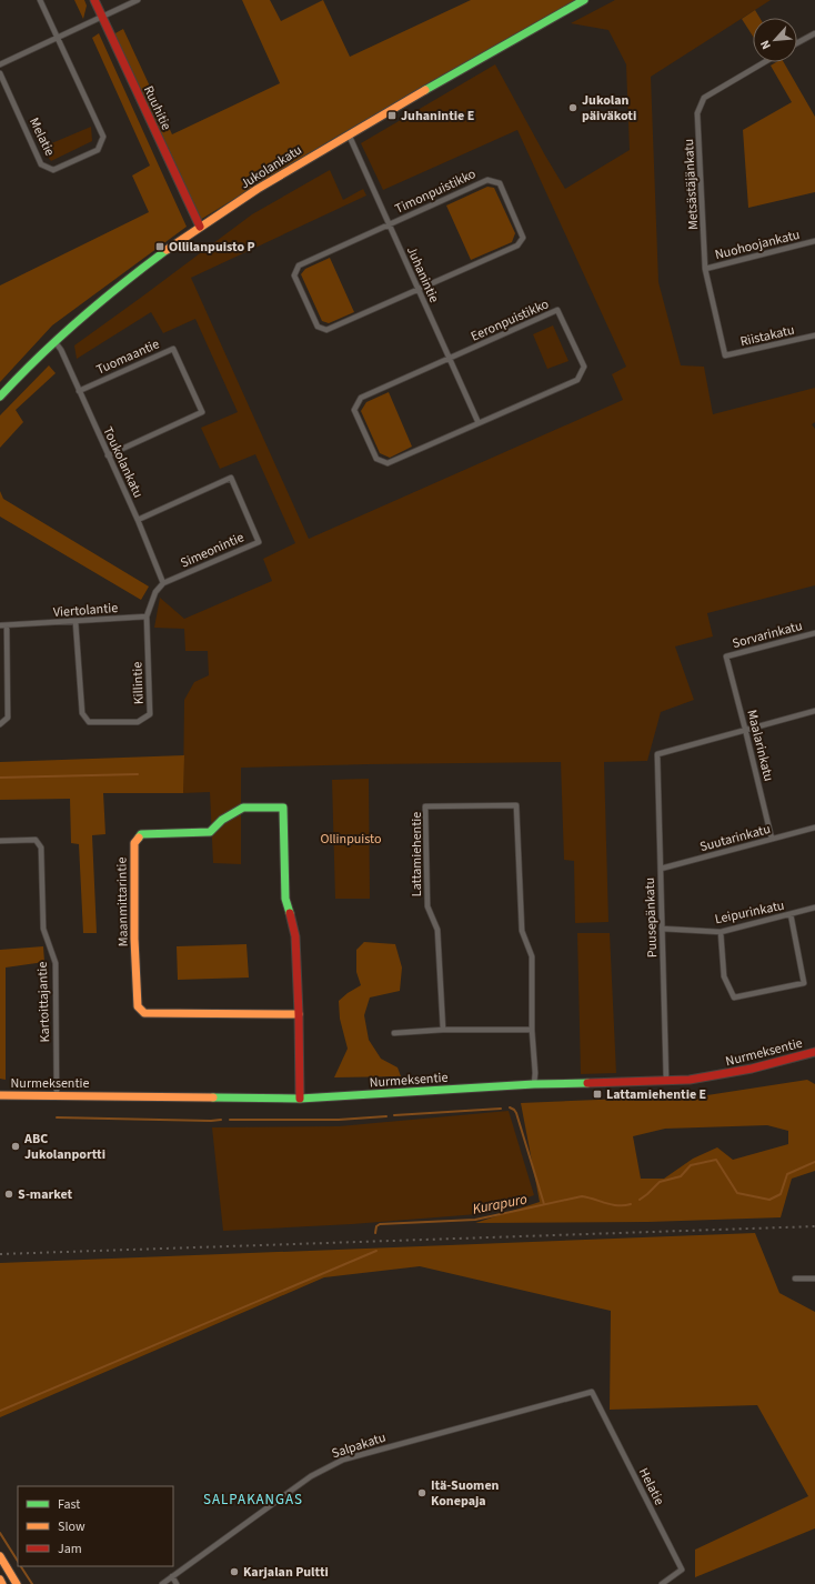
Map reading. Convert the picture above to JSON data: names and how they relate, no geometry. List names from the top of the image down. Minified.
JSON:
{"streets":{"street":["Ruuhitie","Melatie","Jukolankatu","Metsästäjänkatu","Timonpuistikko","Nuohoojankatu","Juhanintie","Eeronpuistikko","Riistakatu","Tuomaantie","Toukolankatu","Simeonintie","Viertolantie","Sorvarinkatu","Killintie","Maalarinkatu","Suutarinkatu","Lattamiehentie","Maanmittarintie","Leipurinkatu","Puusepänkatu","Kartoittajantie","Nurmeksentie","Salpakatu","Helatie"]},"crossings":[["Ruuhitie","Jukolankatu"],["Jukolankatu","Juhanintie"],["Jukolankatu","Toukolankatu"],["Metsästäjänkatu","Nuohoojankatu"],["Metsästäjänkatu","Riistakatu"],["Timonpuistikko","Juhanintie"],["Juhanintie","Eeronpuistikko"],["Tuomaantie","Toukolankatu"],["Toukolankatu","Simeonintie"],["Viertolantie","Killintie"],["Sorvarinkatu","Maalarinkatu"],["Maalarinkatu","Suutarinkatu"],["Maalarinkatu","Puusepänkatu"],["Suutarinkatu","Puusepänkatu"],["Lattamiehentie","Nurmeksentie"],["Maanmittarintie","Nurmeksentie"],["Leipurinkatu","Puusepänkatu"],["Puusepänkatu","Nurmeksentie"],["Kartoittajantie","Nurmeksentie"],["Salpakatu","Helatie"]],"districts":["SALPAKANGAS"],"water":["Kurapuro"],"parks":["Ollinpuisto"],"places":{"other":["Jukolan päiväkoti","ABC Jukolanportti","S-market","Itä-Suomen Konepaja","Karjalan Pultti"],"transit":["Juhanintie E","Ollilanpuisto P","Lattamiehentie E"]},"legend":["Fast","Slow","Jam"],"north":"bottom left"}
